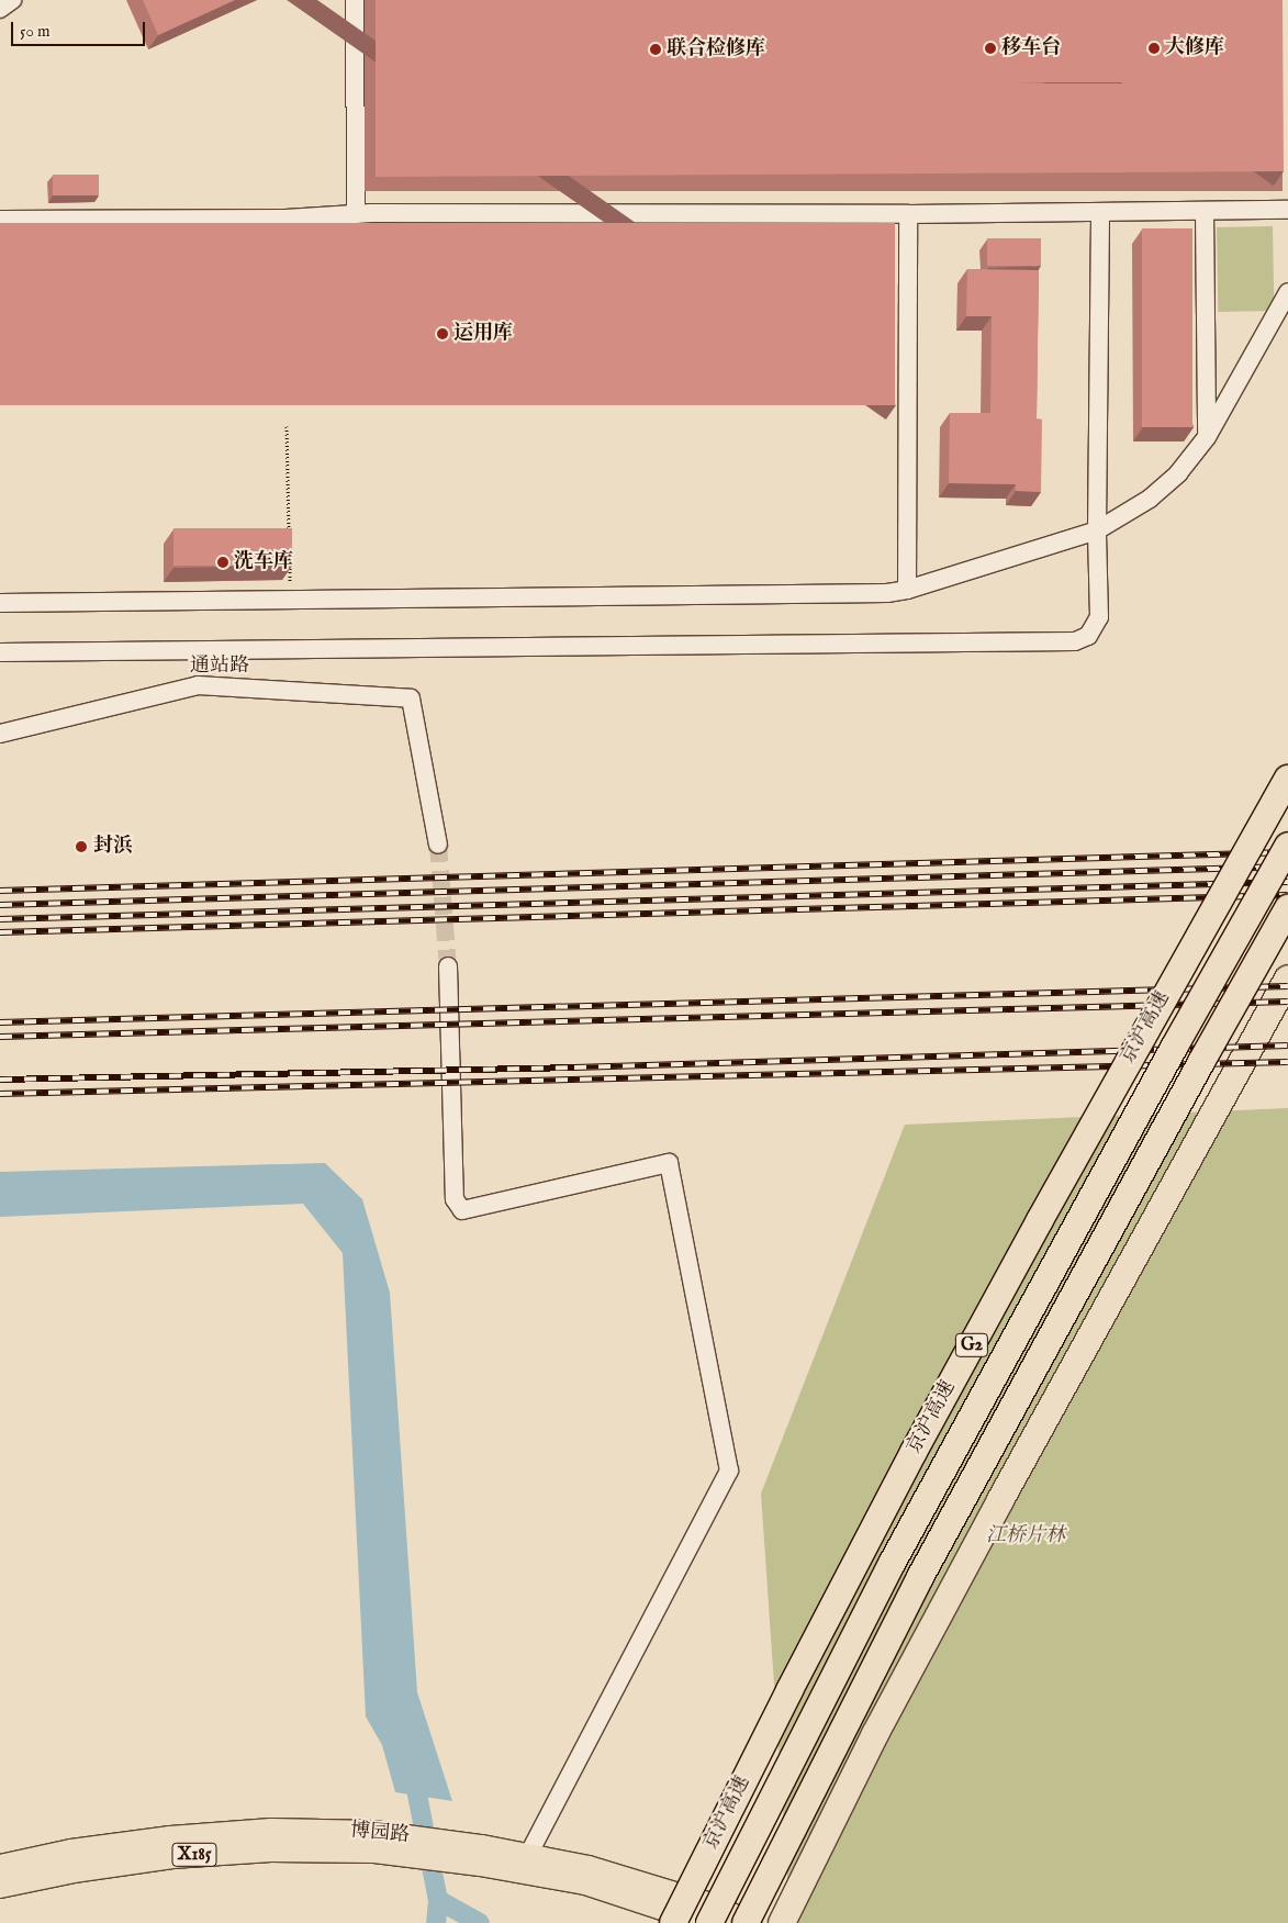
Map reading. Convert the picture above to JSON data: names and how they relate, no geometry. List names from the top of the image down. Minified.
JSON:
{"streets":{"highway":["京沪高速","G2"],"main road":["博园路","X185"],"street":["通站路"]},"parks":["江桥片林"],"places":["移车台","大修库","联合检修库","运用库","洗车库","封浜"],"scale_bar":"50 m"}
